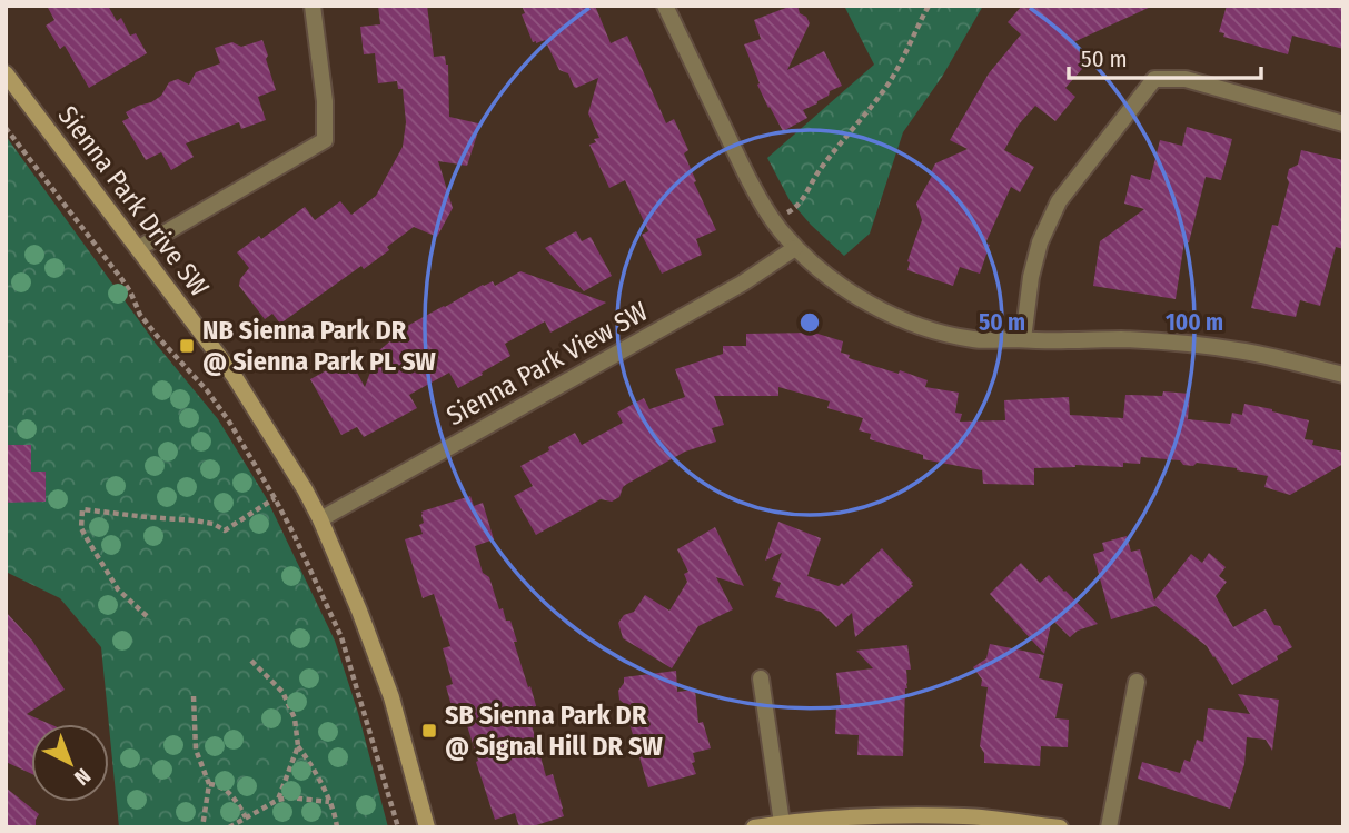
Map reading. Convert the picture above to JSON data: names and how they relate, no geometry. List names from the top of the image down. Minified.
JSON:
{"streets":{"street":["Sienna Park Drive SW","Sienna Park View SW"]},"crossings":[["Sienna Park Drive SW","Sienna Park View SW"]],"places":{"transit":["NB Sienna Park DR @ Sienna Park PL SW","SB Sienna Park DR @ Signal Hill DR SW"]},"scale_bar":"50 m","north":"bottom right","rings":["50 m","100 m"]}
